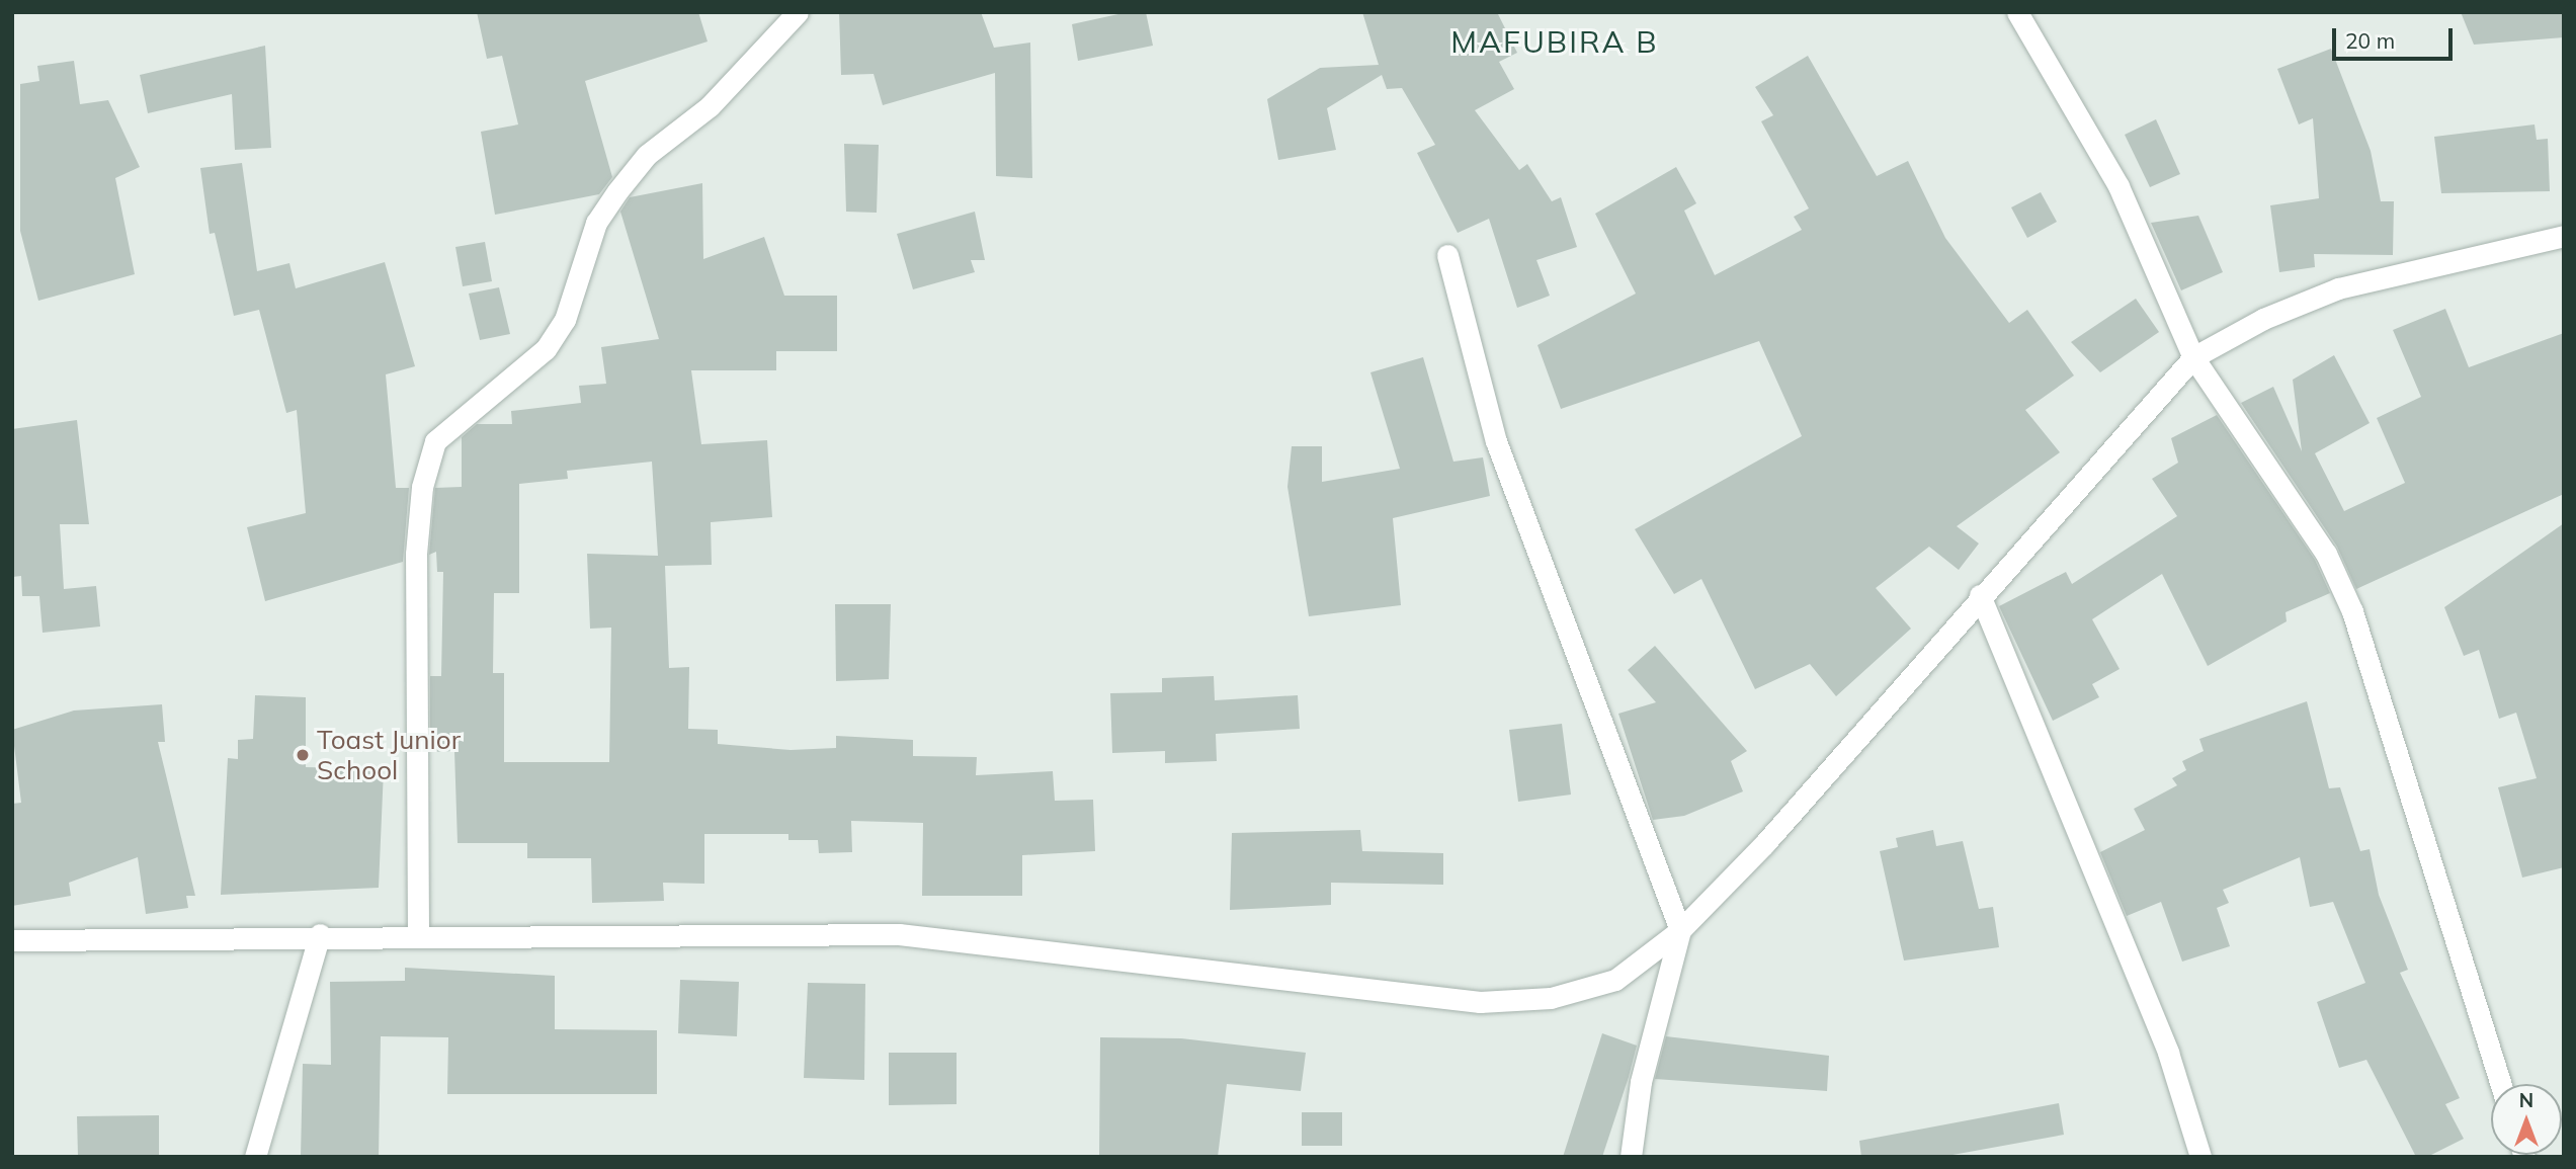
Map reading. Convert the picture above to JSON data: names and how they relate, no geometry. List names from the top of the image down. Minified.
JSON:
{"districts":["MAFUBIRA B"],"places":["Toast Junior School"],"scale_bar":"20 m","north":"top"}
